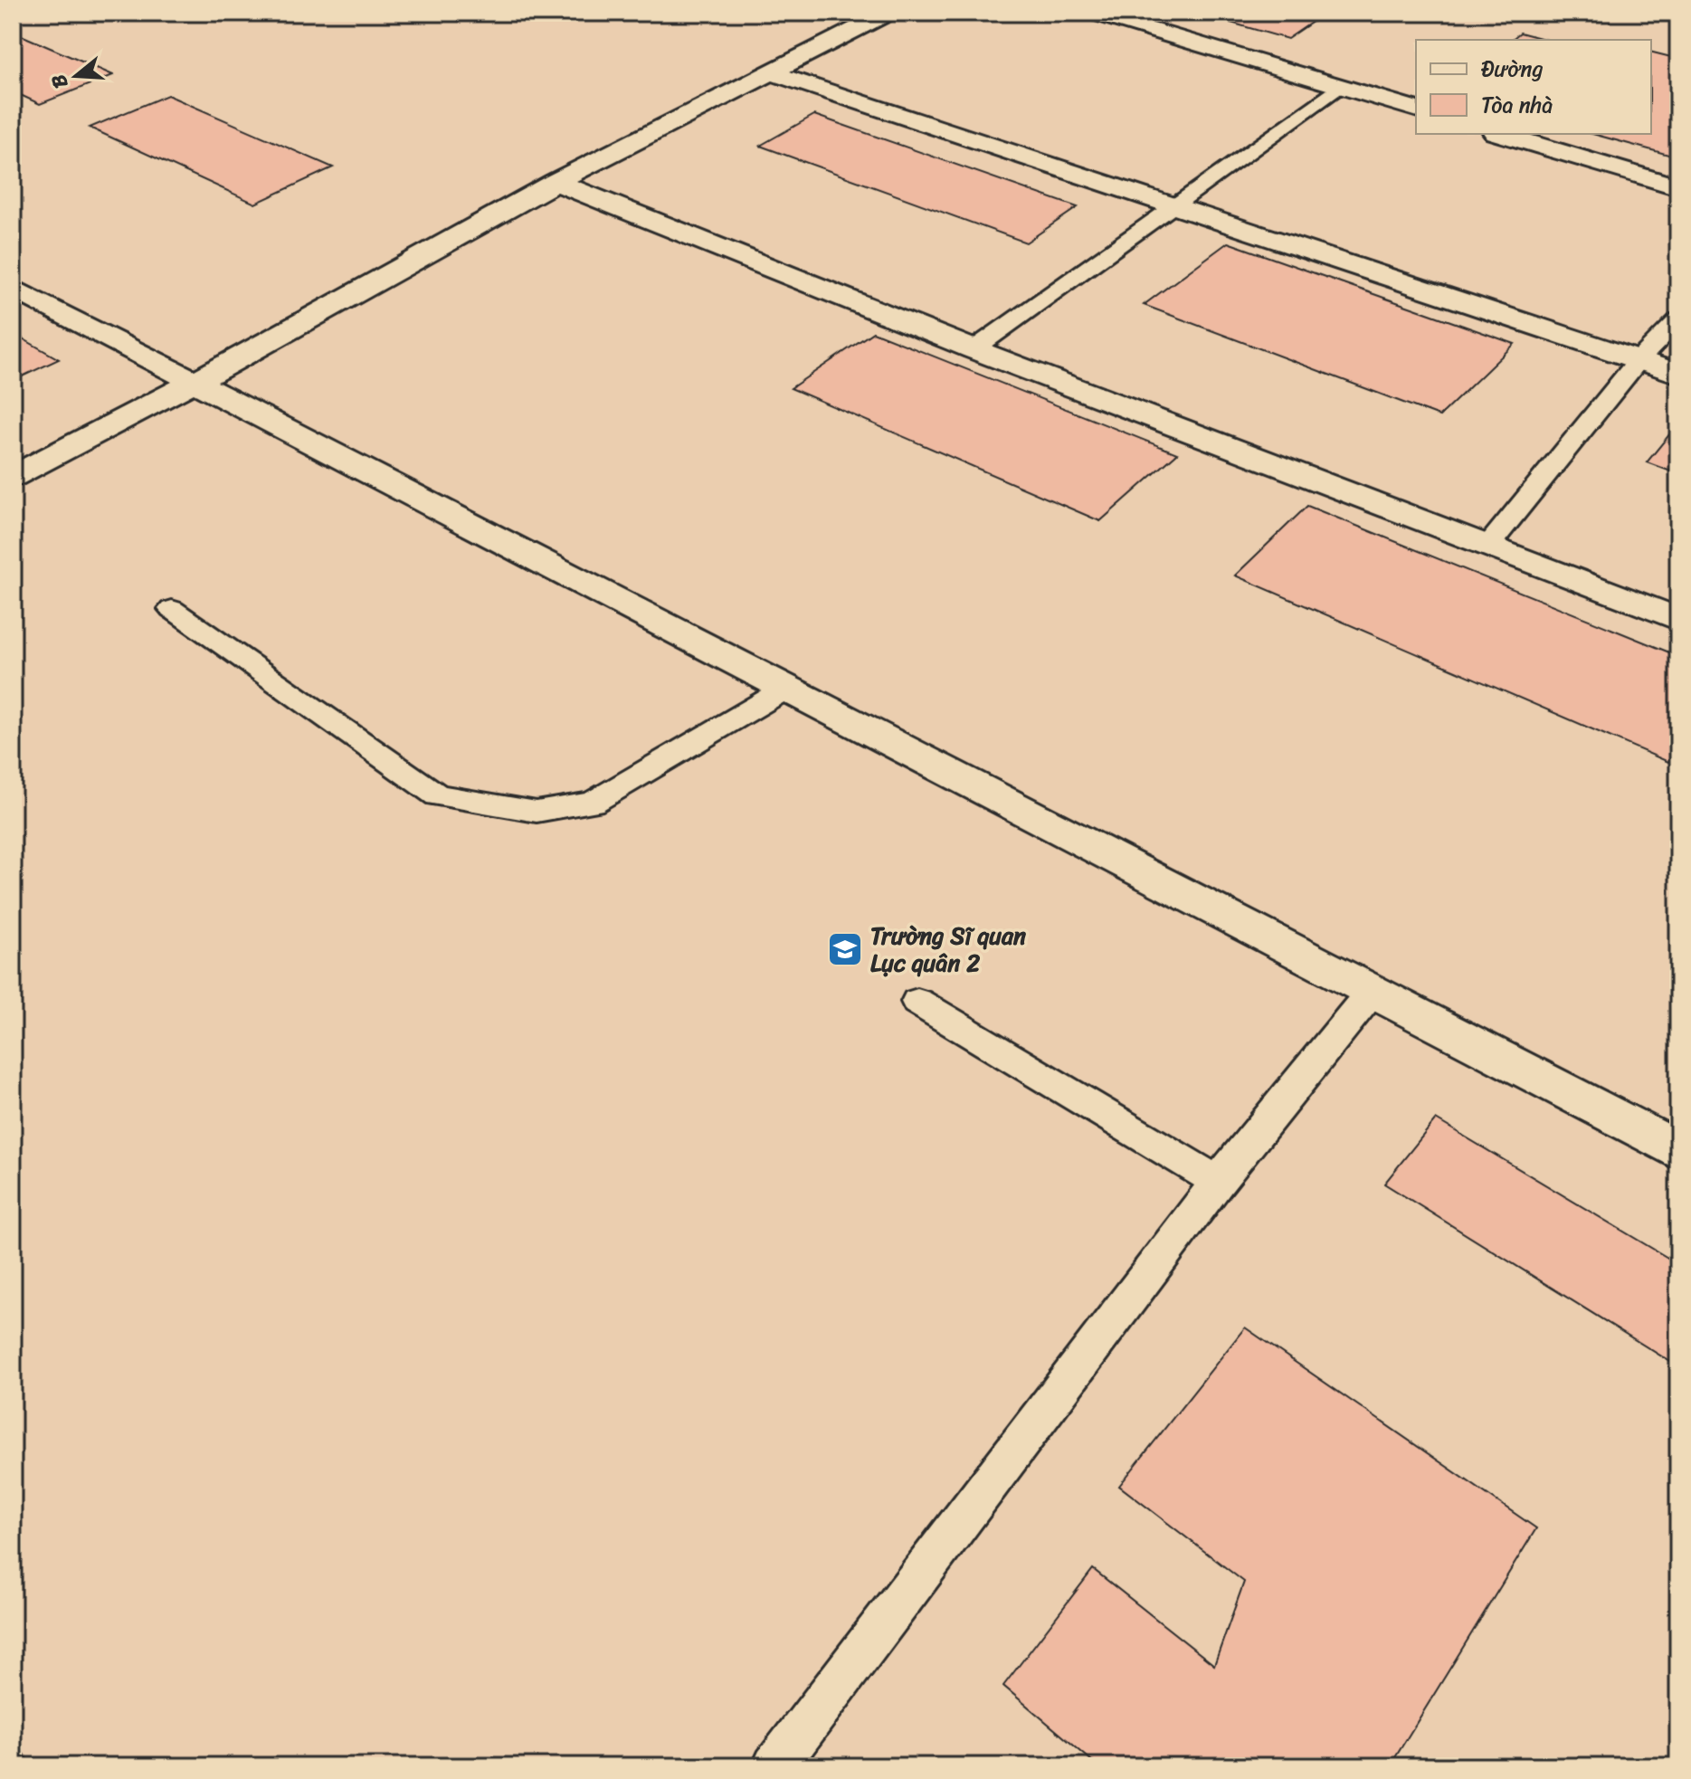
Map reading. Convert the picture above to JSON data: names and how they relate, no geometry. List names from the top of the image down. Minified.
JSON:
{"places":{"school or university":["Trường Sĩ quan Lục quân 2"]},"legend":["Đường","Tòa nhà"],"north":"left"}
